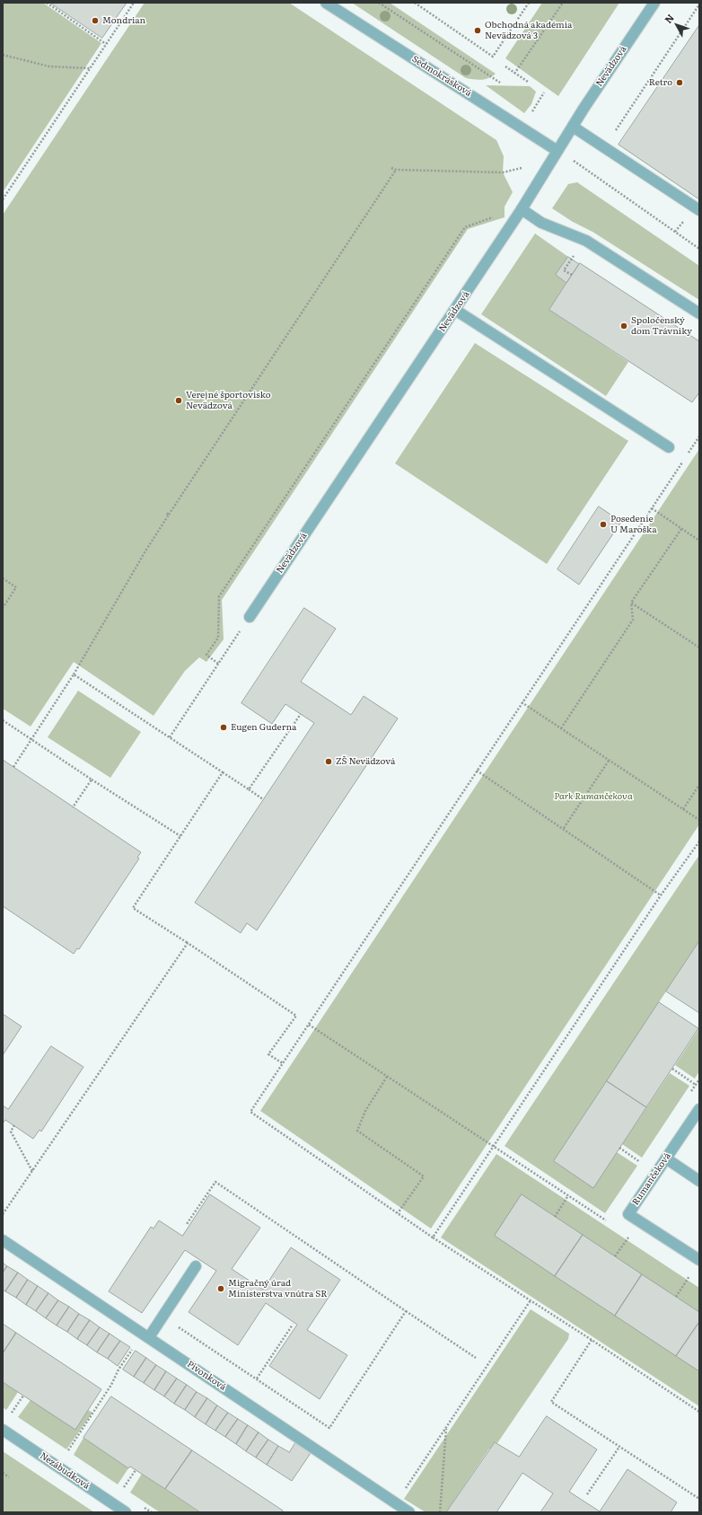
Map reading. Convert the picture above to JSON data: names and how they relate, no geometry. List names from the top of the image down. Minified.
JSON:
{"streets":{"street":["Nevädzová","Sedmokrásková","Rumančeková","Pivonková","Nezábudková"]},"crossings":[["Nevädzová","Sedmokrásková"]],"parks":["Park Rumančekova"],"places":["Mondrian","Obchodná akadémia Nevädzová 3","Retro","Spoločenský dom Trávniky","Verejné športovisko Nevädzová","Posedenie U Maroška","Eugen Guderna","ZŠ Nevädzová","Migračný úrad Ministerstva vnútra SR"],"north":"top left"}
